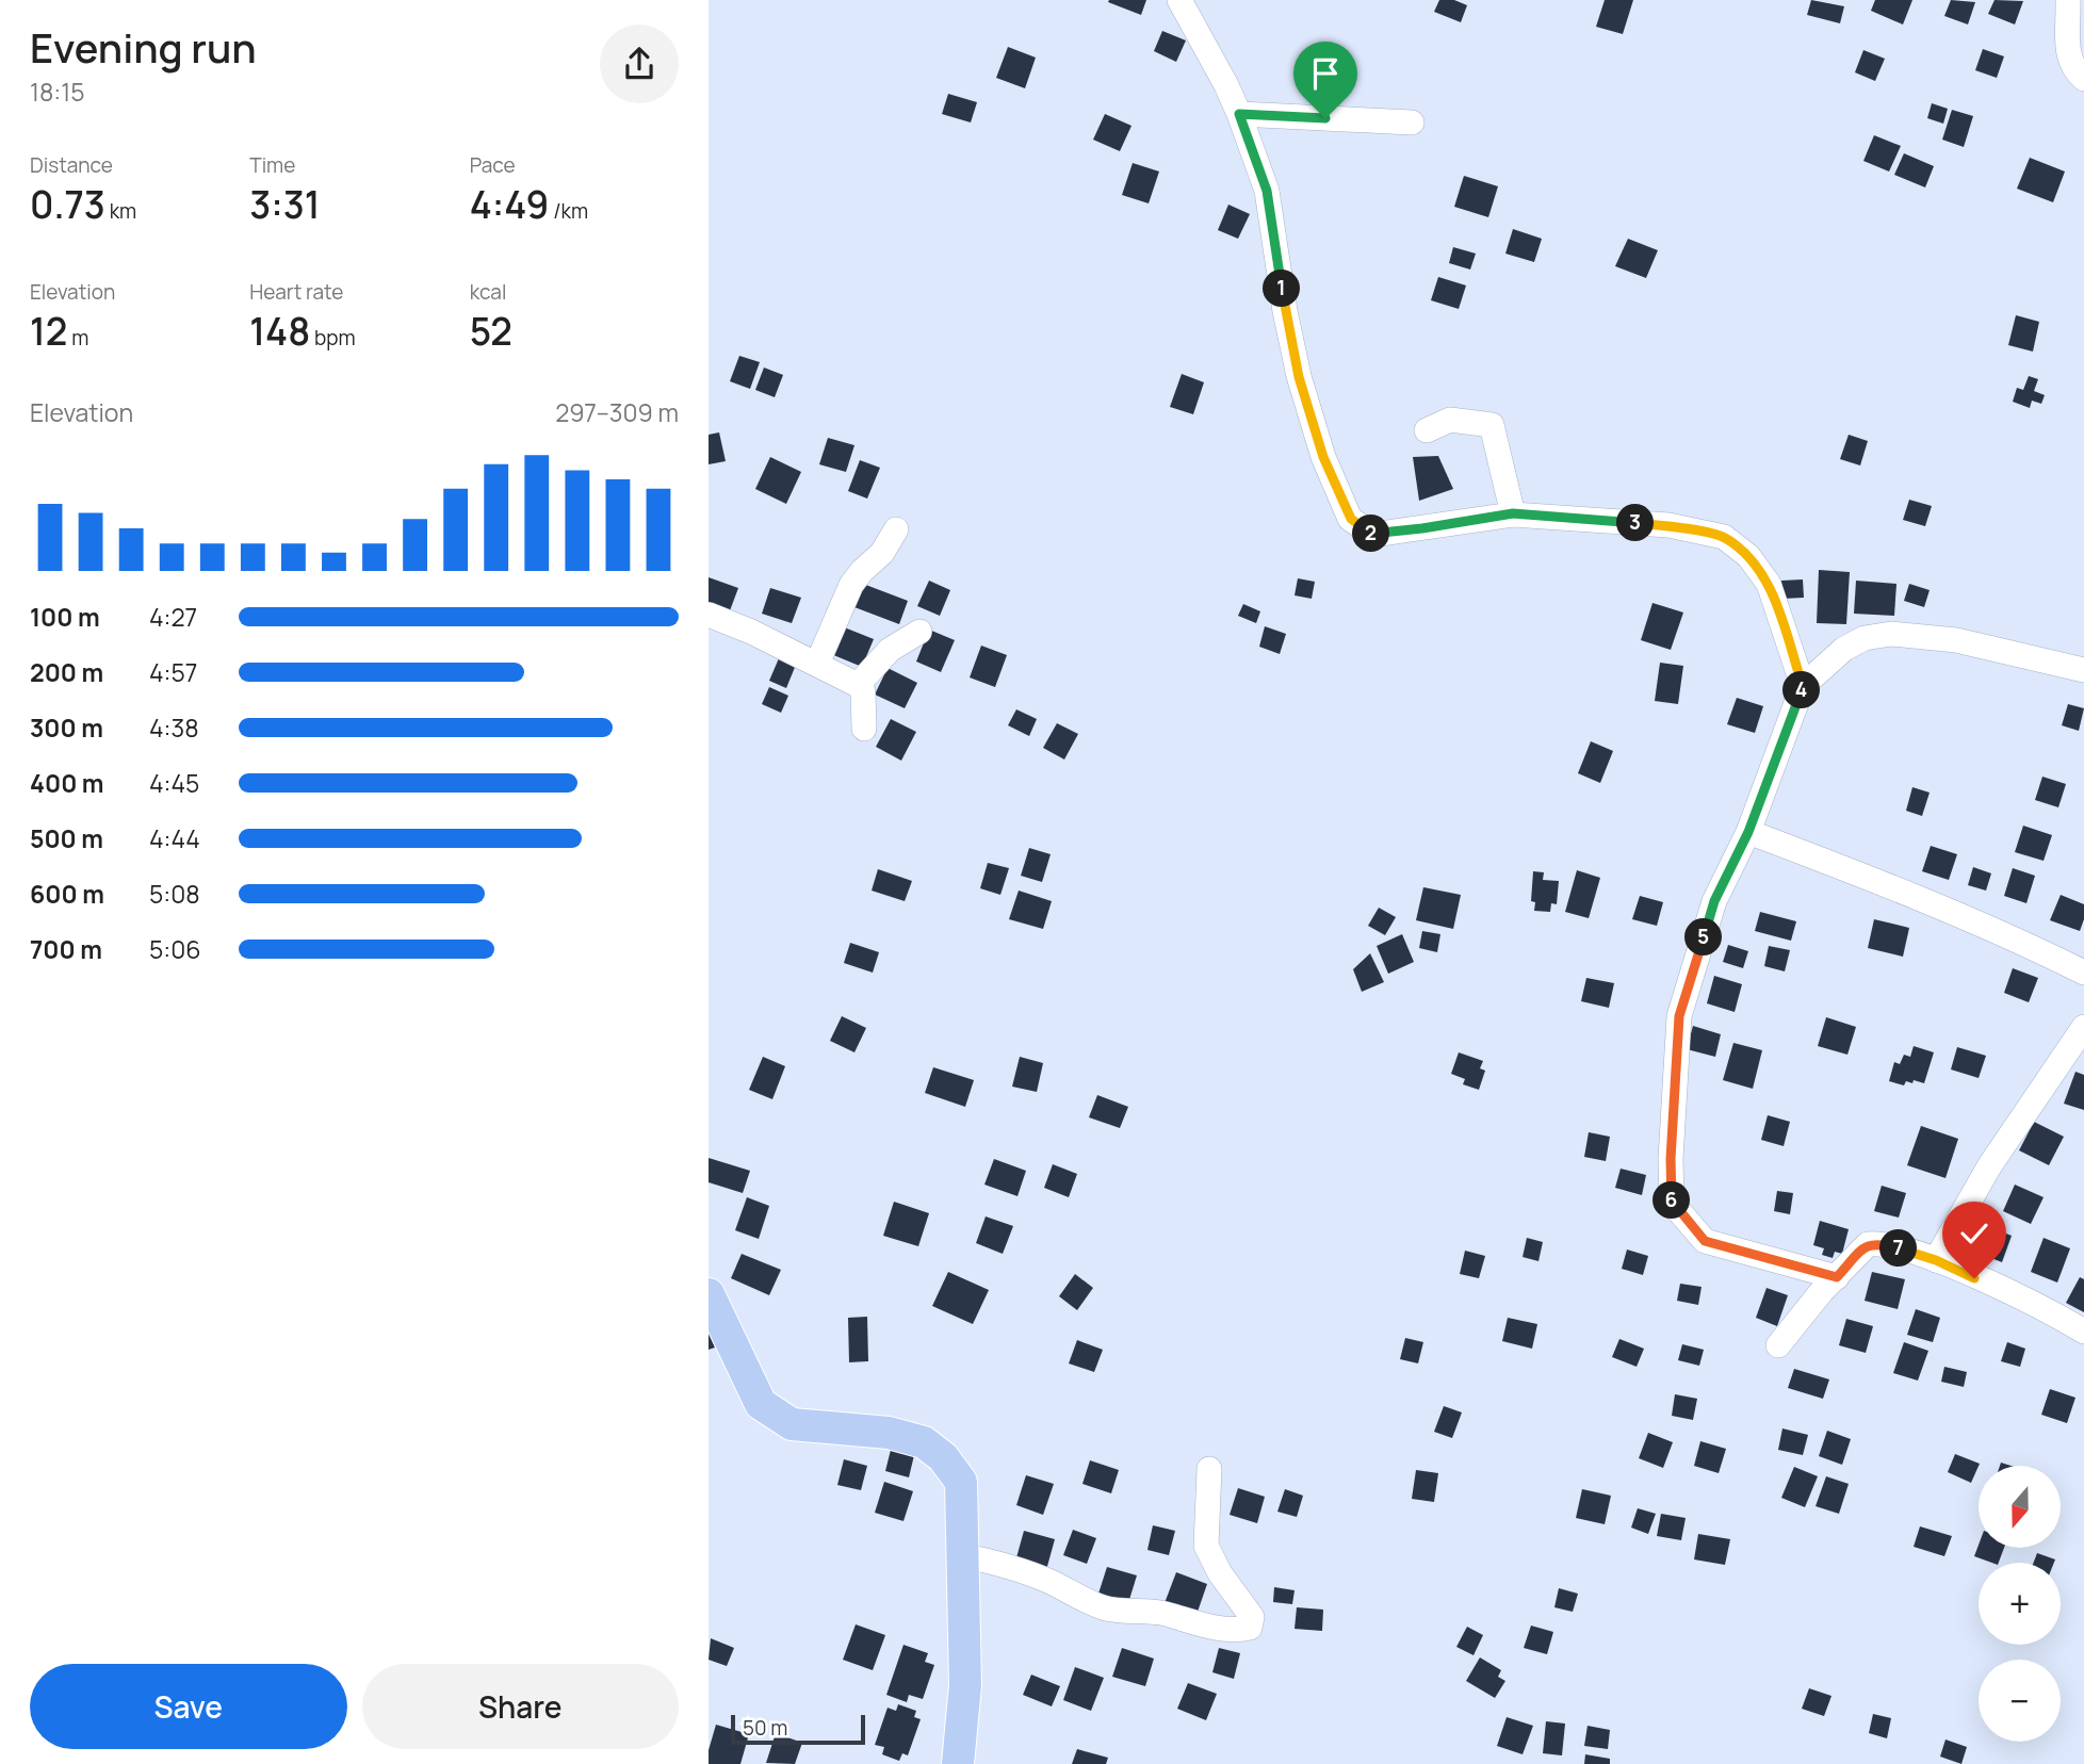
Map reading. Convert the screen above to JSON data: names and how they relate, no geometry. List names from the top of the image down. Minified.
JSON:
{"scale_bar":"50 m","north":"bottom","page":{"heading":["Evening run","18:15"],"stats":[["Distance","0.73 km"],["Time","3:31"],["Pace","4:49 /km"],["Elevation","12 m"],["Heart rate","148 bpm"],["kcal","52"]],"pins":["1","3","2","4","5","6","7"],"chart":["Elevation","297–309 m"],"list":[{"name":"100 m","note":"4:27"},{"name":"200 m","note":"4:57"},{"name":"300 m","note":"4:38"},{"name":"400 m","note":"4:45"},{"name":"500 m","note":"4:44"},{"name":"600 m","note":"5:08"},{"name":"700 m","note":"5:06"}],"map_buttons":["+","−"],"buttons":["Save","Share"],"scale":"50 m"}}
